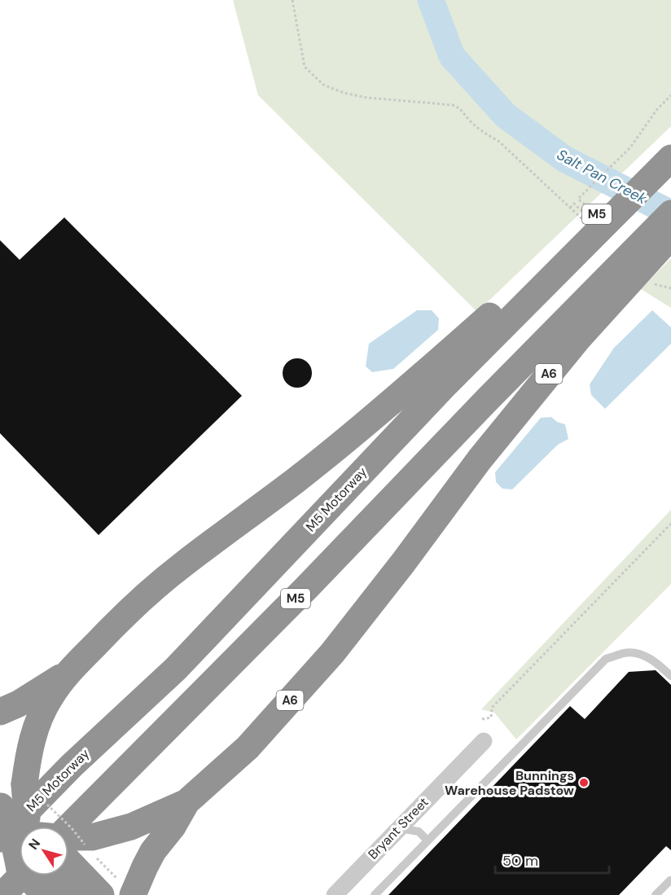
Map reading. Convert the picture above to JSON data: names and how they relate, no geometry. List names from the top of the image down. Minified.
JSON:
{"streets":{"highway":["M5","A6","M5 Motorway"],"street":["Bryant Street"]},"crossings":[["M5","M5 Motorway"],["A6","M5 Motorway"]],"water":["Salt Pan Creek"],"places":["Bunnings Warehouse Padstow"],"scale_bar":"50 m","north":"top left"}
